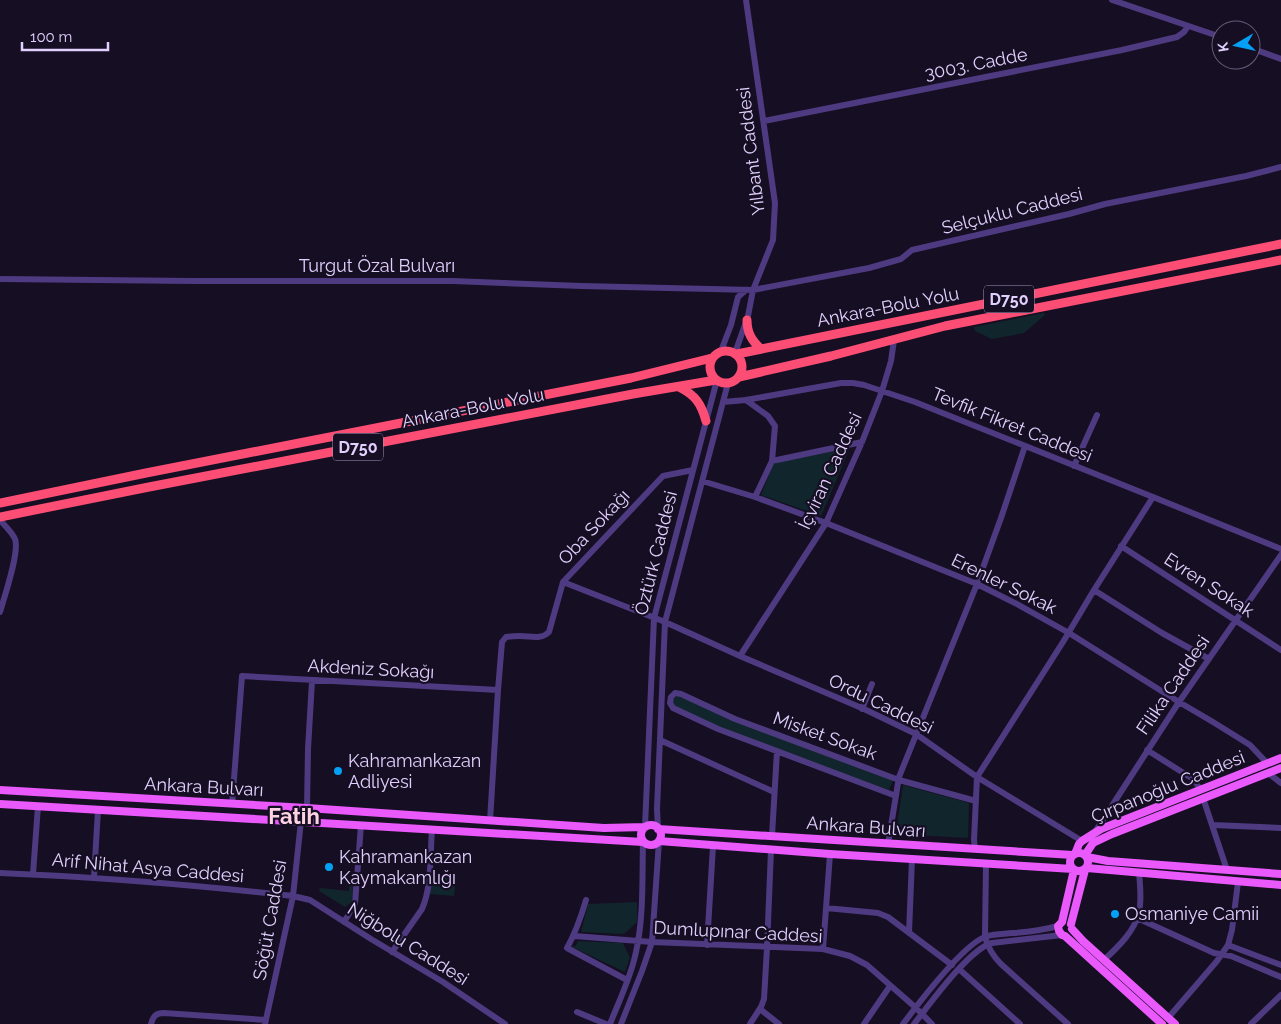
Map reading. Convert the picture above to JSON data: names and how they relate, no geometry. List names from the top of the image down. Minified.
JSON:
{"streets":{"highway":["D750","Ankara-Bolu Yolu"],"main road":["Ankara Bulvarı","Çırpanoğlu Caddesi"],"street":["3003. Cadde","Yılbant Caddesi","Selçuklu Caddesi","Turgut Özal Bulvarı","Tevfik Fikret Caddesi","İçviran Caddesi","Oba Sokağı","Öztürk Caddesi","Erenler Sokak","Evren Sokak","Akdeniz Sokağı","Filika Caddesi","Ordu Caddesi","Misket Sokak","Arif Nihat Asya Caddesi","Söğüt Caddesi","Dumlupınar Caddesi","Niğbolu Caddesi"]},"crossings":[["3003. Cadde","Yılbant Caddesi"],["Yılbant Caddesi","Selçuklu Caddesi"],["Yılbant Caddesi","Turgut Özal Bulvarı"],["Yılbant Caddesi","Ankara-Bolu Yolu"],["Yılbant Caddesi","Öztürk Caddesi"],["Selçuklu Caddesi","Turgut Özal Bulvarı"],["Ankara-Bolu Yolu","İçviran Caddesi"],["Ankara-Bolu Yolu","Öztürk Caddesi"],["Tevfik Fikret Caddesi","İçviran Caddesi"],["Tevfik Fikret Caddesi","Öztürk Caddesi"],["İçviran Caddesi","Erenler Sokak"],["İçviran Caddesi","Ordu Caddesi"],["Oba Sokağı","Öztürk Caddesi"],["Oba Sokağı","Akdeniz Sokağı"],["Oba Sokağı","Ordu Caddesi"],["Öztürk Caddesi","Erenler Sokak"],["Öztürk Caddesi","Ordu Caddesi"],["Öztürk Caddesi","Ankara Bulvarı"],["Erenler Sokak","Filika Caddesi"],["Erenler Sokak","Çırpanoğlu Caddesi"],["Evren Sokak","Filika Caddesi"],["Akdeniz Sokağı","Ankara Bulvarı"],["Filika Caddesi","Çırpanoğlu Caddesi"],["Ordu Caddesi","Çırpanoğlu Caddesi"],["Ankara Bulvarı","Çırpanoğlu Caddesi"],["Ankara Bulvarı","Söğüt Caddesi"],["Arif Nihat Asya Caddesi","Söğüt Caddesi"],["Arif Nihat Asya Caddesi","Niğbolu Caddesi"],["Söğüt Caddesi","Niğbolu Caddesi"]],"districts":["Fatih"],"places":["Kahramankazan Adliyesi","Kahramankazan Kaymakamlığı","Osmaniye Camii"],"scale_bar":"100 m","north":"left"}
